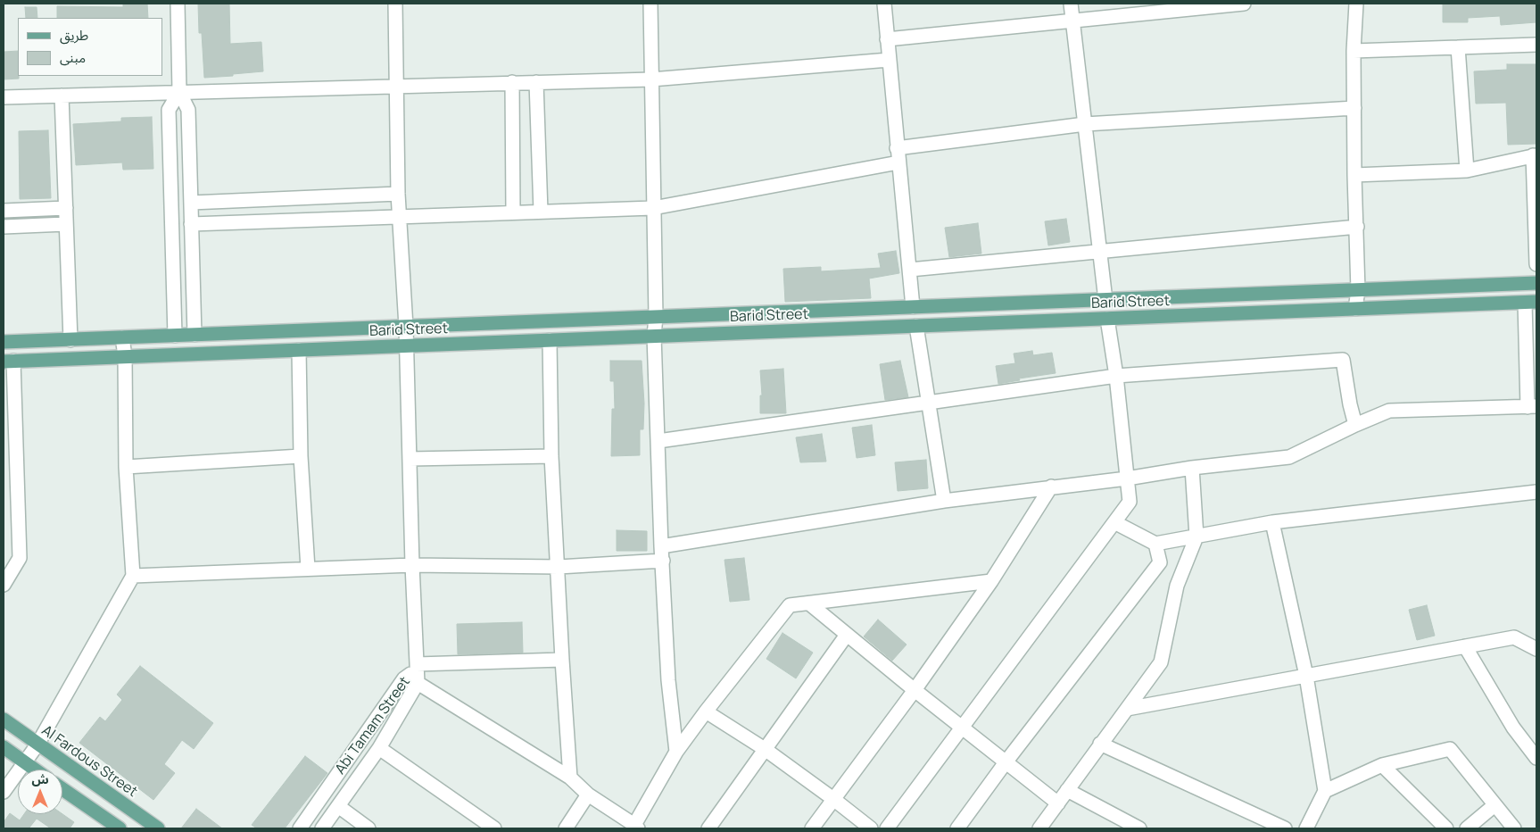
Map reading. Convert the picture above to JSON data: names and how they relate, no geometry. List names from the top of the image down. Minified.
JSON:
{"streets":{"main road":["Barid Street","Al Fardous Street"],"street":["Abi Tamam Street"]},"legend":["طريق","مبنى"],"north":"top"}
